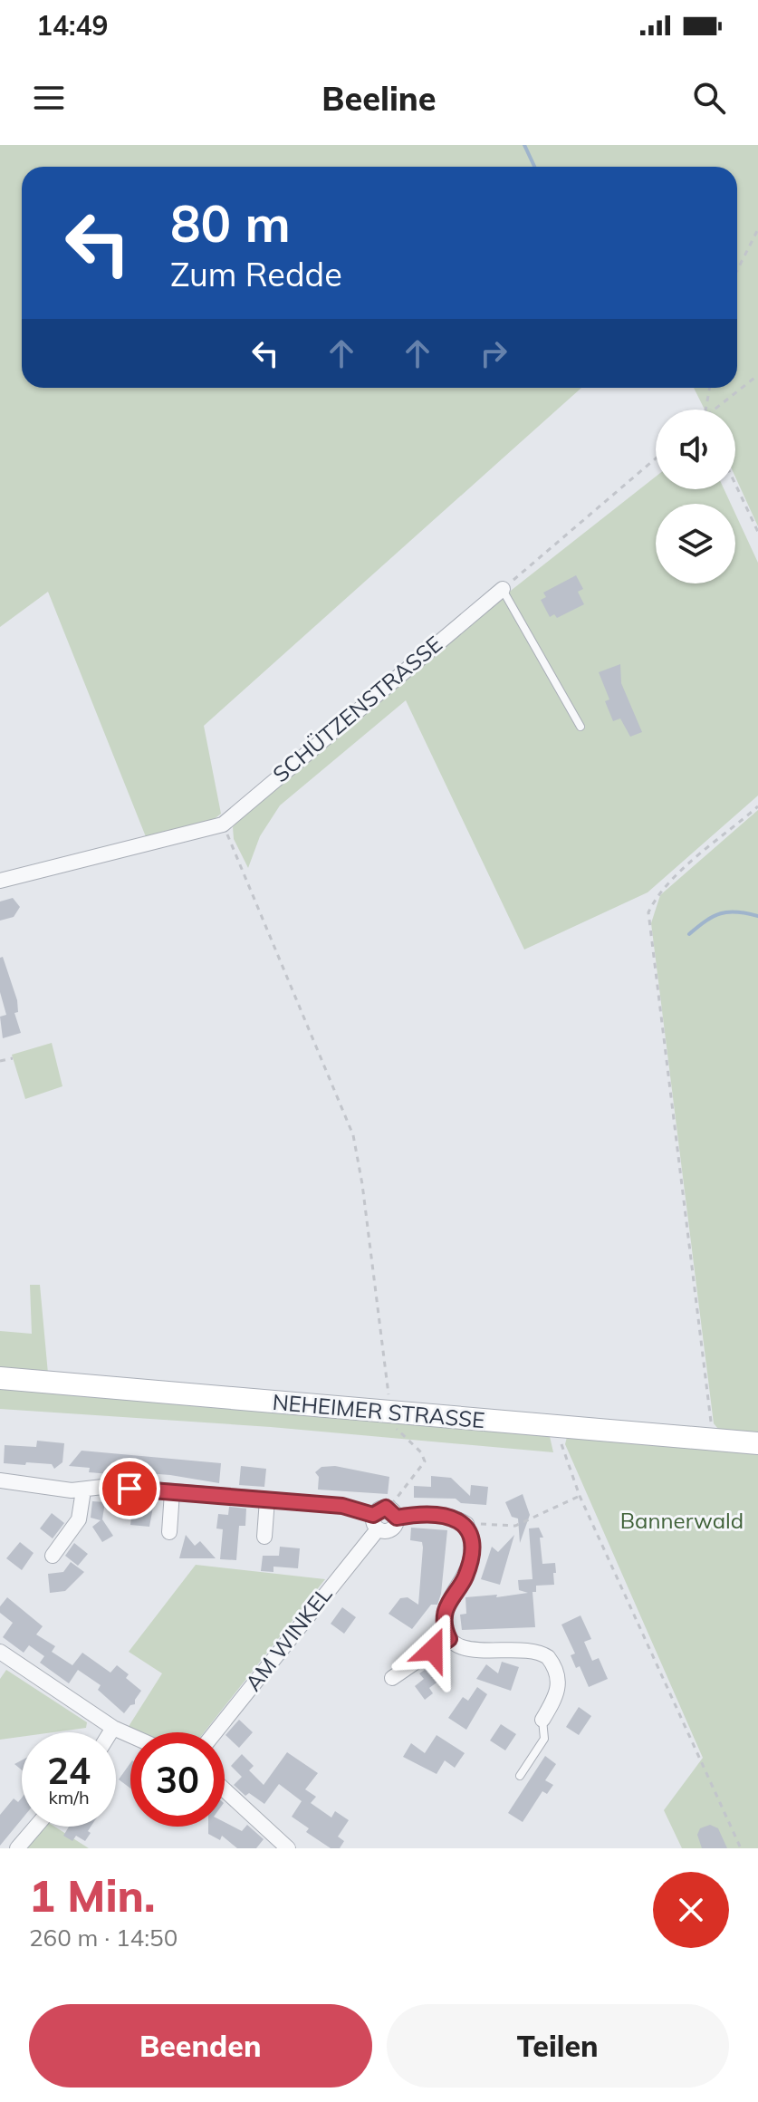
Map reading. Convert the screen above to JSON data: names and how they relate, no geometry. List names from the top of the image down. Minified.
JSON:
{"streets":{"main road":["NEHEIMER STRASSE"],"street":["SCHÜTZENSTRASSE","AM WINKEL"]},"parks":["Bannerwald"],"page":{"status":"14:49","header":"Beeline","turn":["80 m","Zum Redde"],"speed":"24 km/h","limit":"30","heading":["1 Min.","260 m · 14:50"],"buttons":["Beenden","Teilen"]}}
